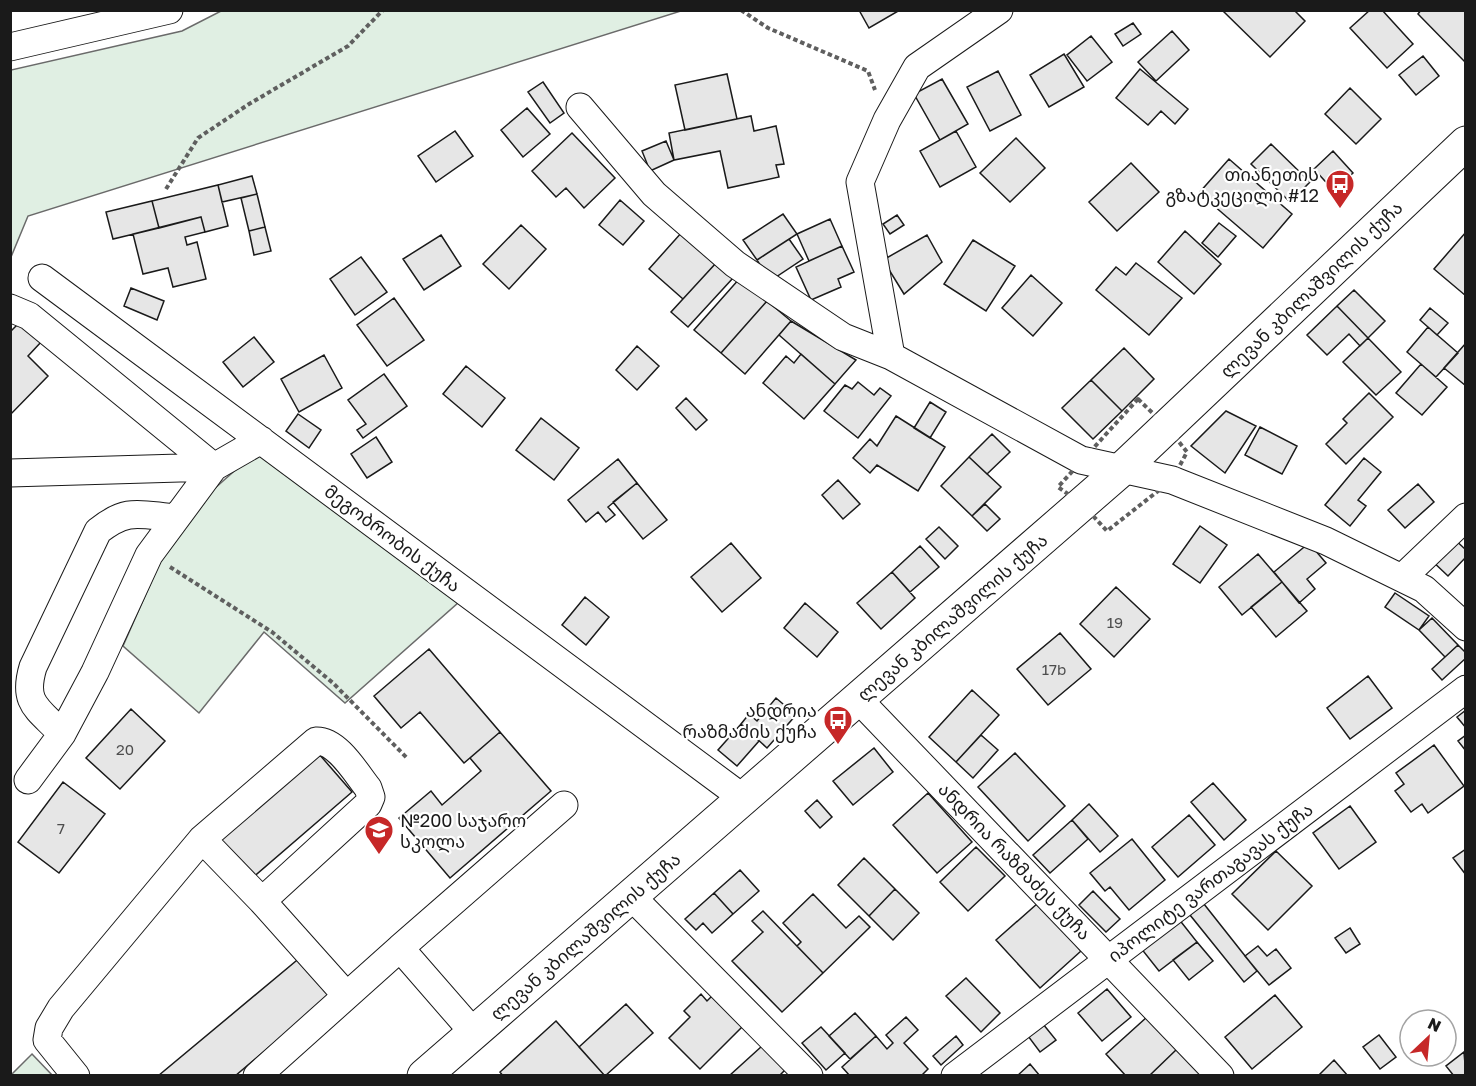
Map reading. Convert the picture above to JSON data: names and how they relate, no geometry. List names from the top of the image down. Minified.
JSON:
{"streets":{"main road":["ლევან კბილაშვილის ქუჩა"],"street":["მეგობრობის ქუჩა","ანდრია რაზმაძეს ქუჩა","იპოლიტე ვართაგავას ქუჩა"]},"crossings":[["ლევან კბილაშვილის ქუჩა","მეგობრობის ქუჩა"],["ლევან კბილაშვილის ქუჩა","ანდრია რაზმაძეს ქუჩა"],["ანდრია რაზმაძეს ქუჩა","იპოლიტე ვართაგავას ქუჩა"]],"places":{"bus stop":["თიანეთის გზატკეცილი #12","ანდრია რაზმაძის ქუჩა"],"school or university":["№200 საჯარო სკოლა"]},"house_numbers":["19","17b","20","7"],"north":"top right"}
